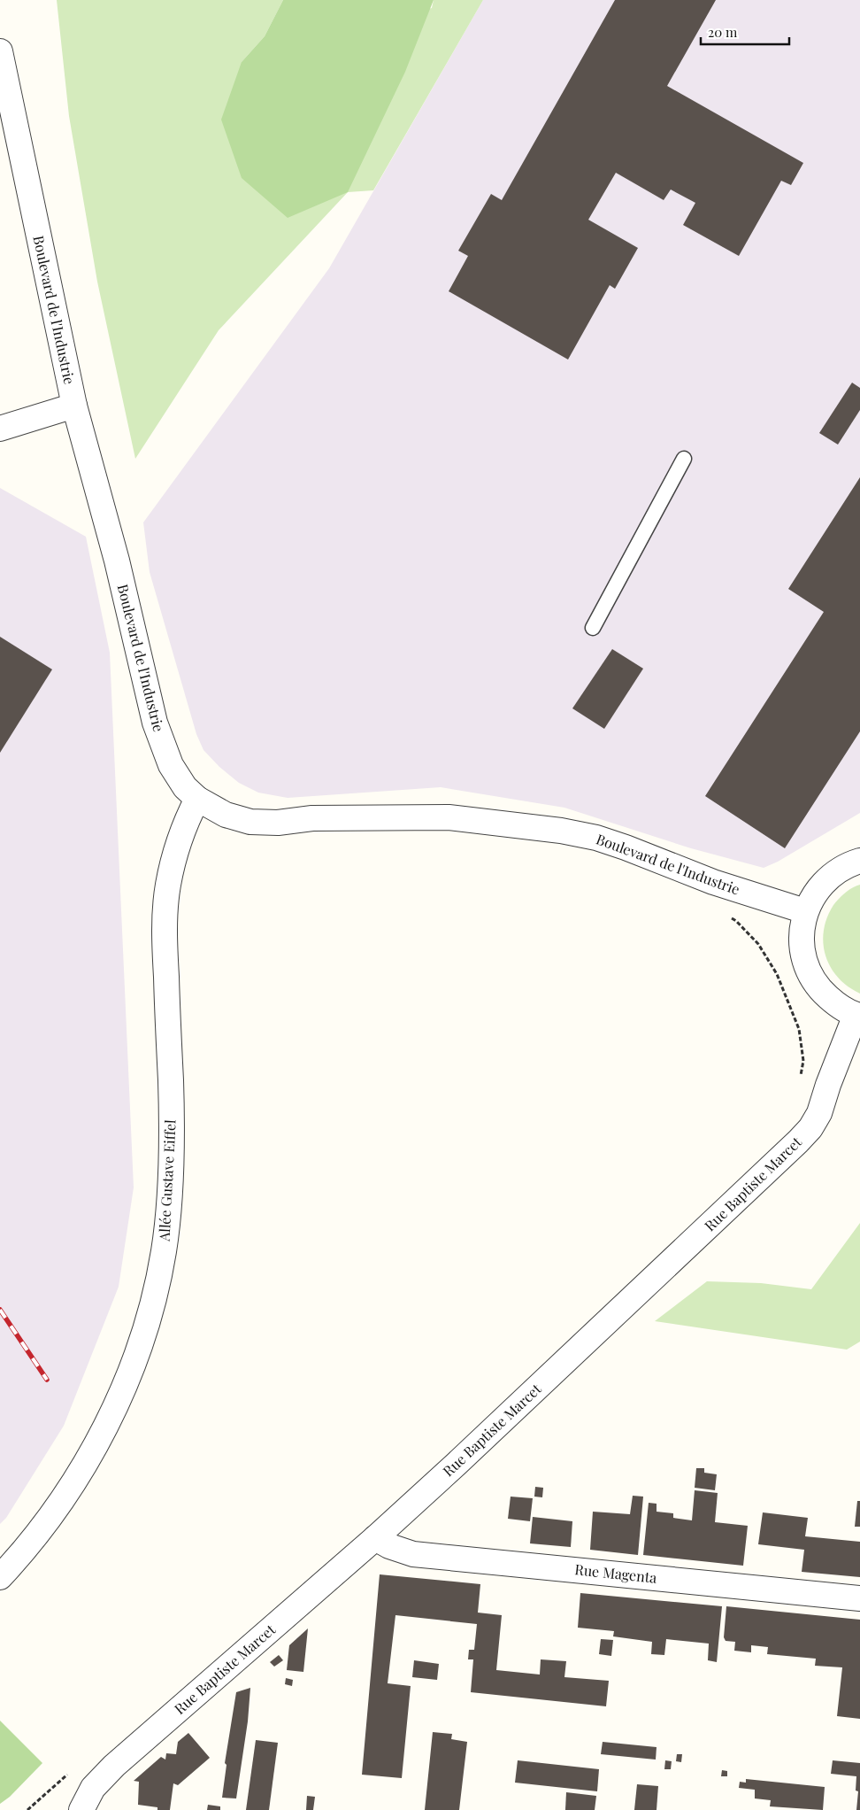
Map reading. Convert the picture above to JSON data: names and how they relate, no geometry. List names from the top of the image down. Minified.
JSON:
{"streets":{"street":["Boulevard de l'Industrie","Allée Gustave Eiffel","Rue Baptiste Marcet","Rue Magenta"]},"crossings":[["Boulevard de l'Industrie","Allée Gustave Eiffel"],["Rue Baptiste Marcet","Rue Magenta"]],"scale_bar":"20 m"}
